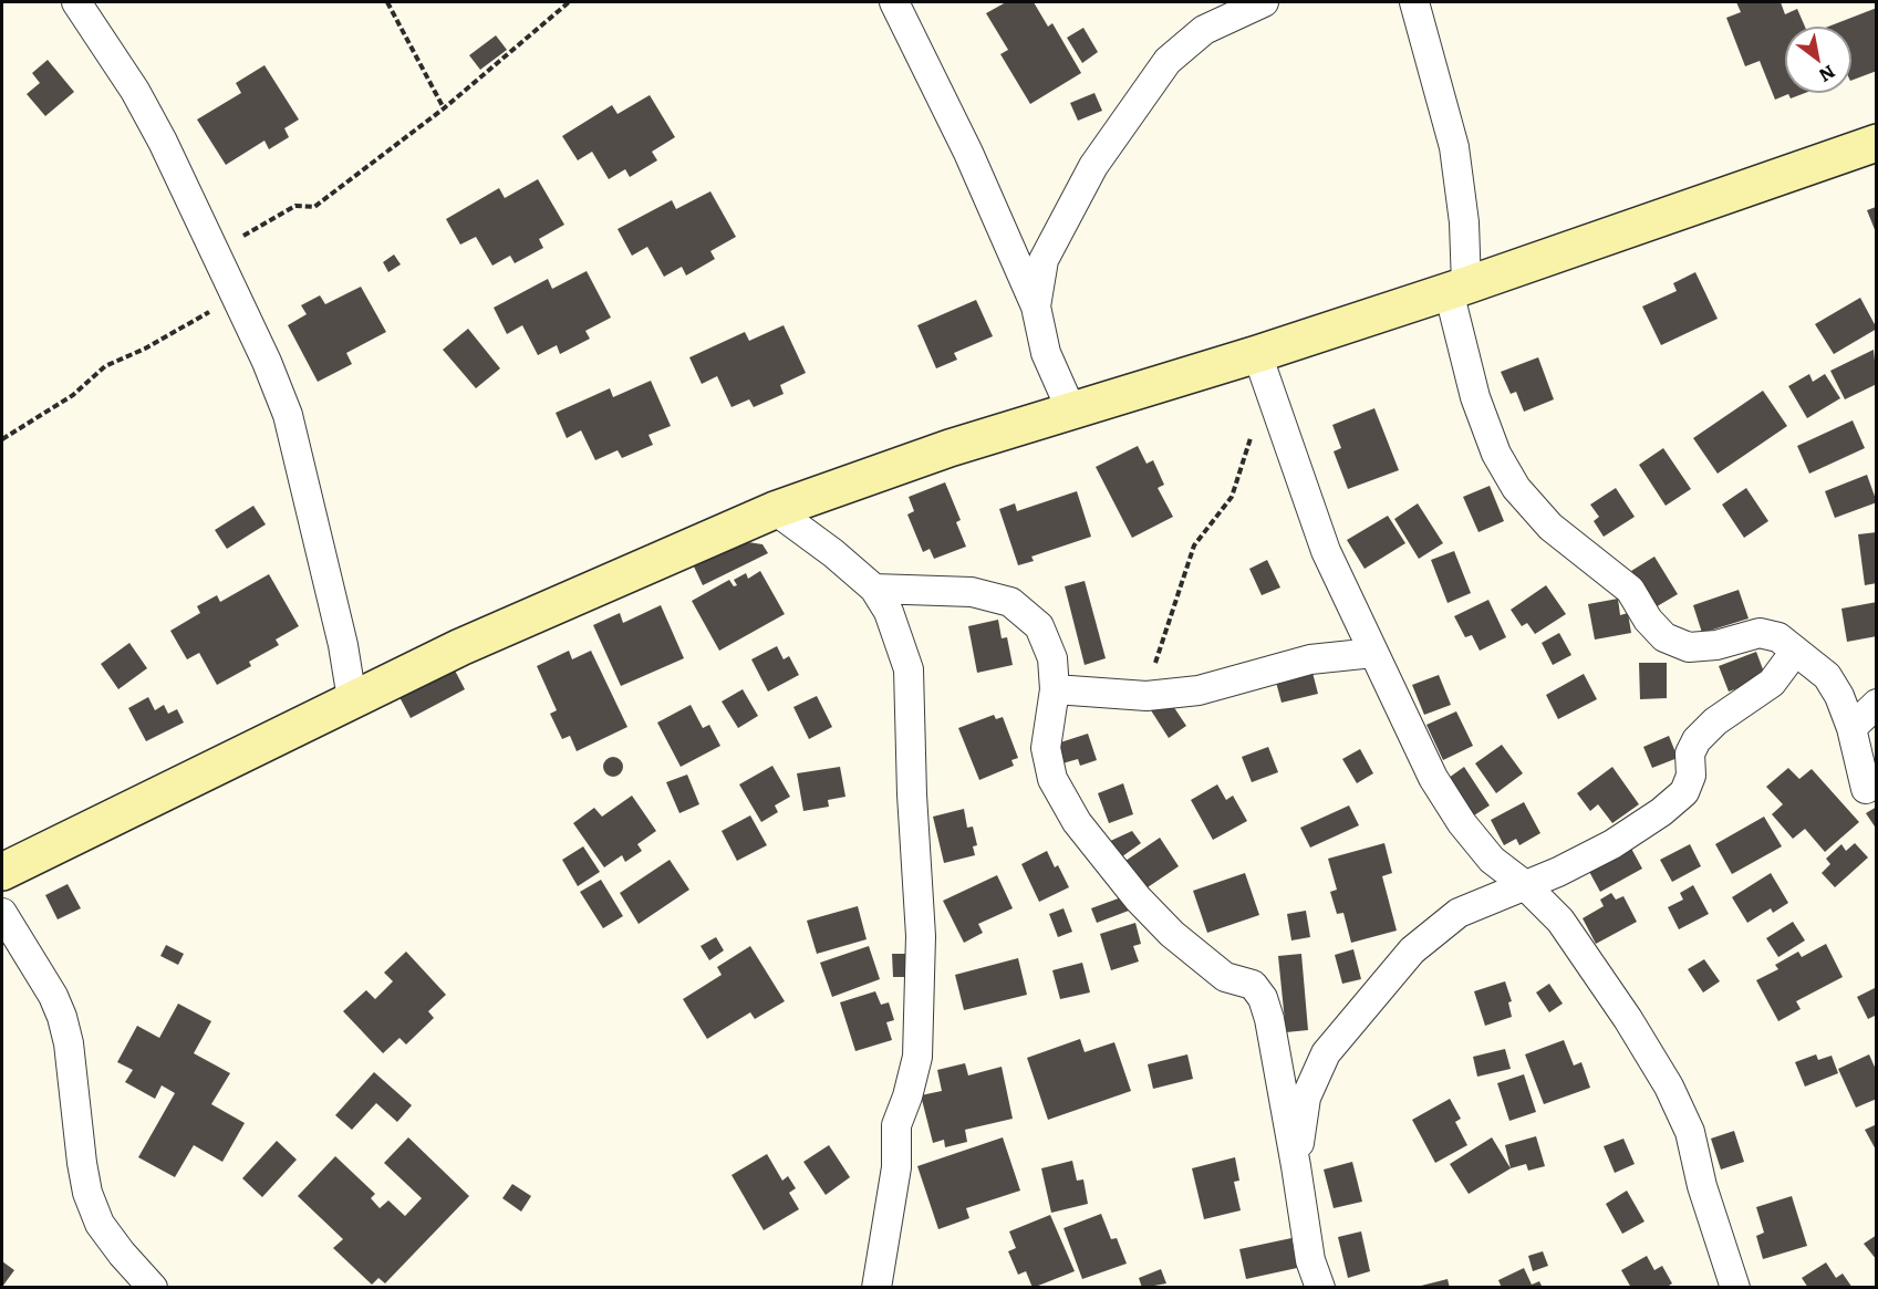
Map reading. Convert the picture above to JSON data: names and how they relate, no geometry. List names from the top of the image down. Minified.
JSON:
{"north":"bottom right"}
